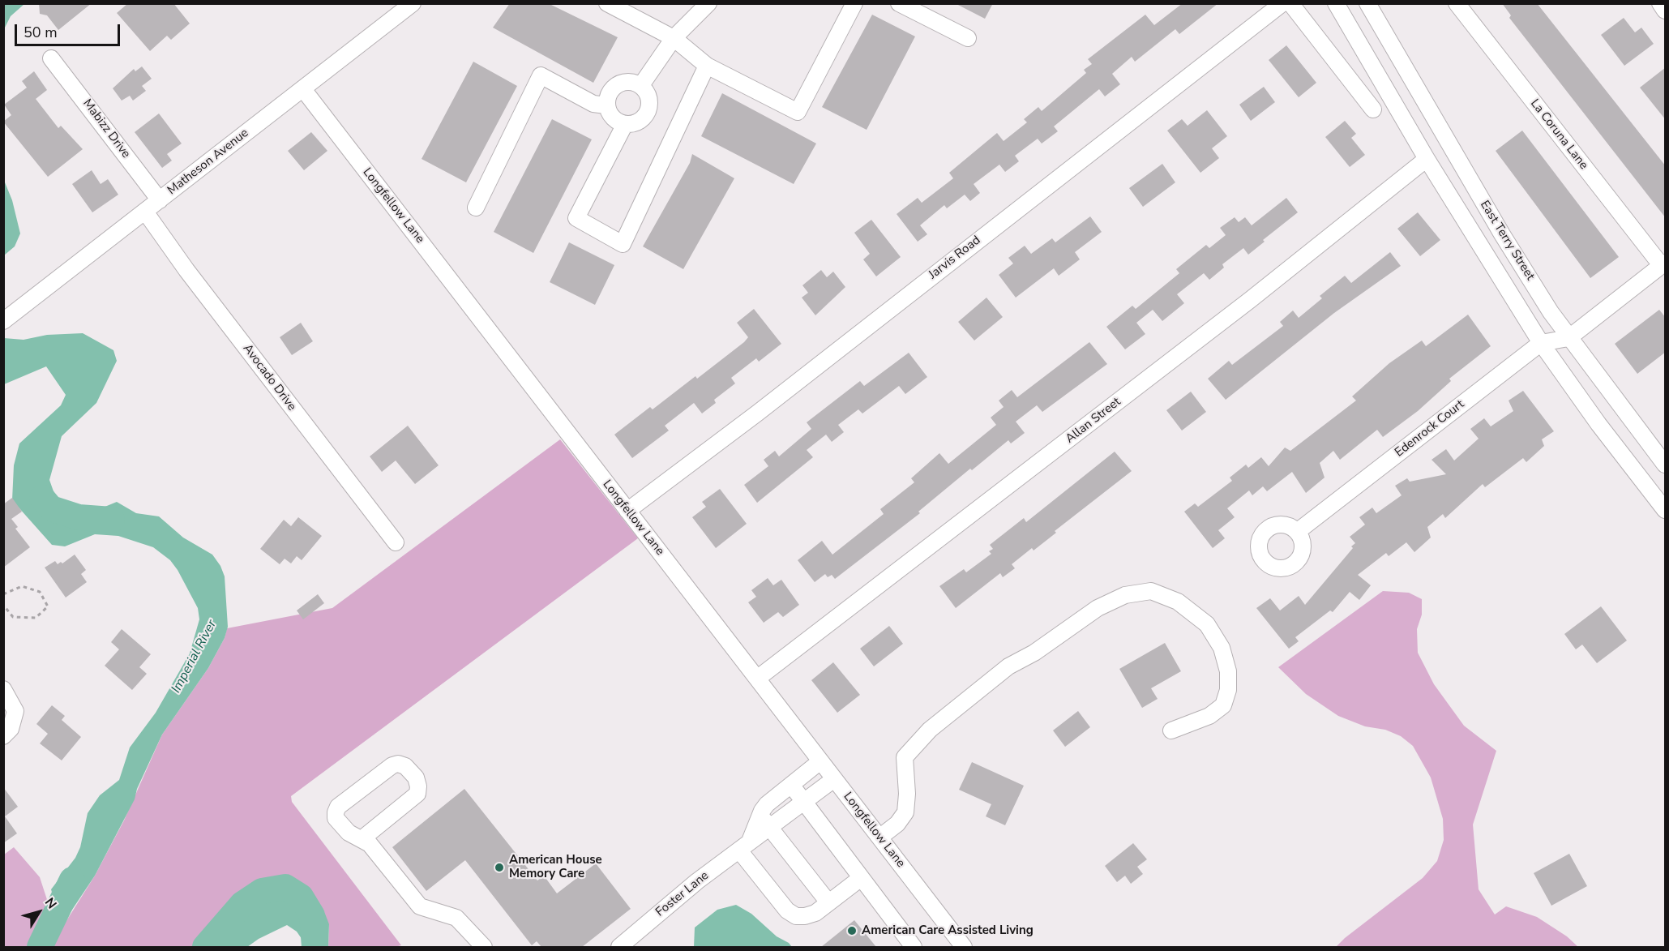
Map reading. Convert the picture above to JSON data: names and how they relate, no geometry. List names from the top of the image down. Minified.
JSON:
{"streets":{"street":["Mabizz Drive","La Coruna Lane","Matheson Avenue","Longfellow Lane","East Terry Street","Jarvis Road","Avocado Drive","Allan Street","Edenrock Court","Foster Lane"]},"crossings":[["Mabizz Drive","Matheson Avenue"],["Matheson Avenue","Longfellow Lane"],["Matheson Avenue","Avocado Drive"],["Longfellow Lane","Jarvis Road"],["Longfellow Lane","Allan Street"],["Longfellow Lane","Foster Lane"],["East Terry Street","Edenrock Court"]],"water":["Imperial River"],"places":["American House Memory Care","American Care Assisted Living"],"scale_bar":"50 m","north":"top right"}
